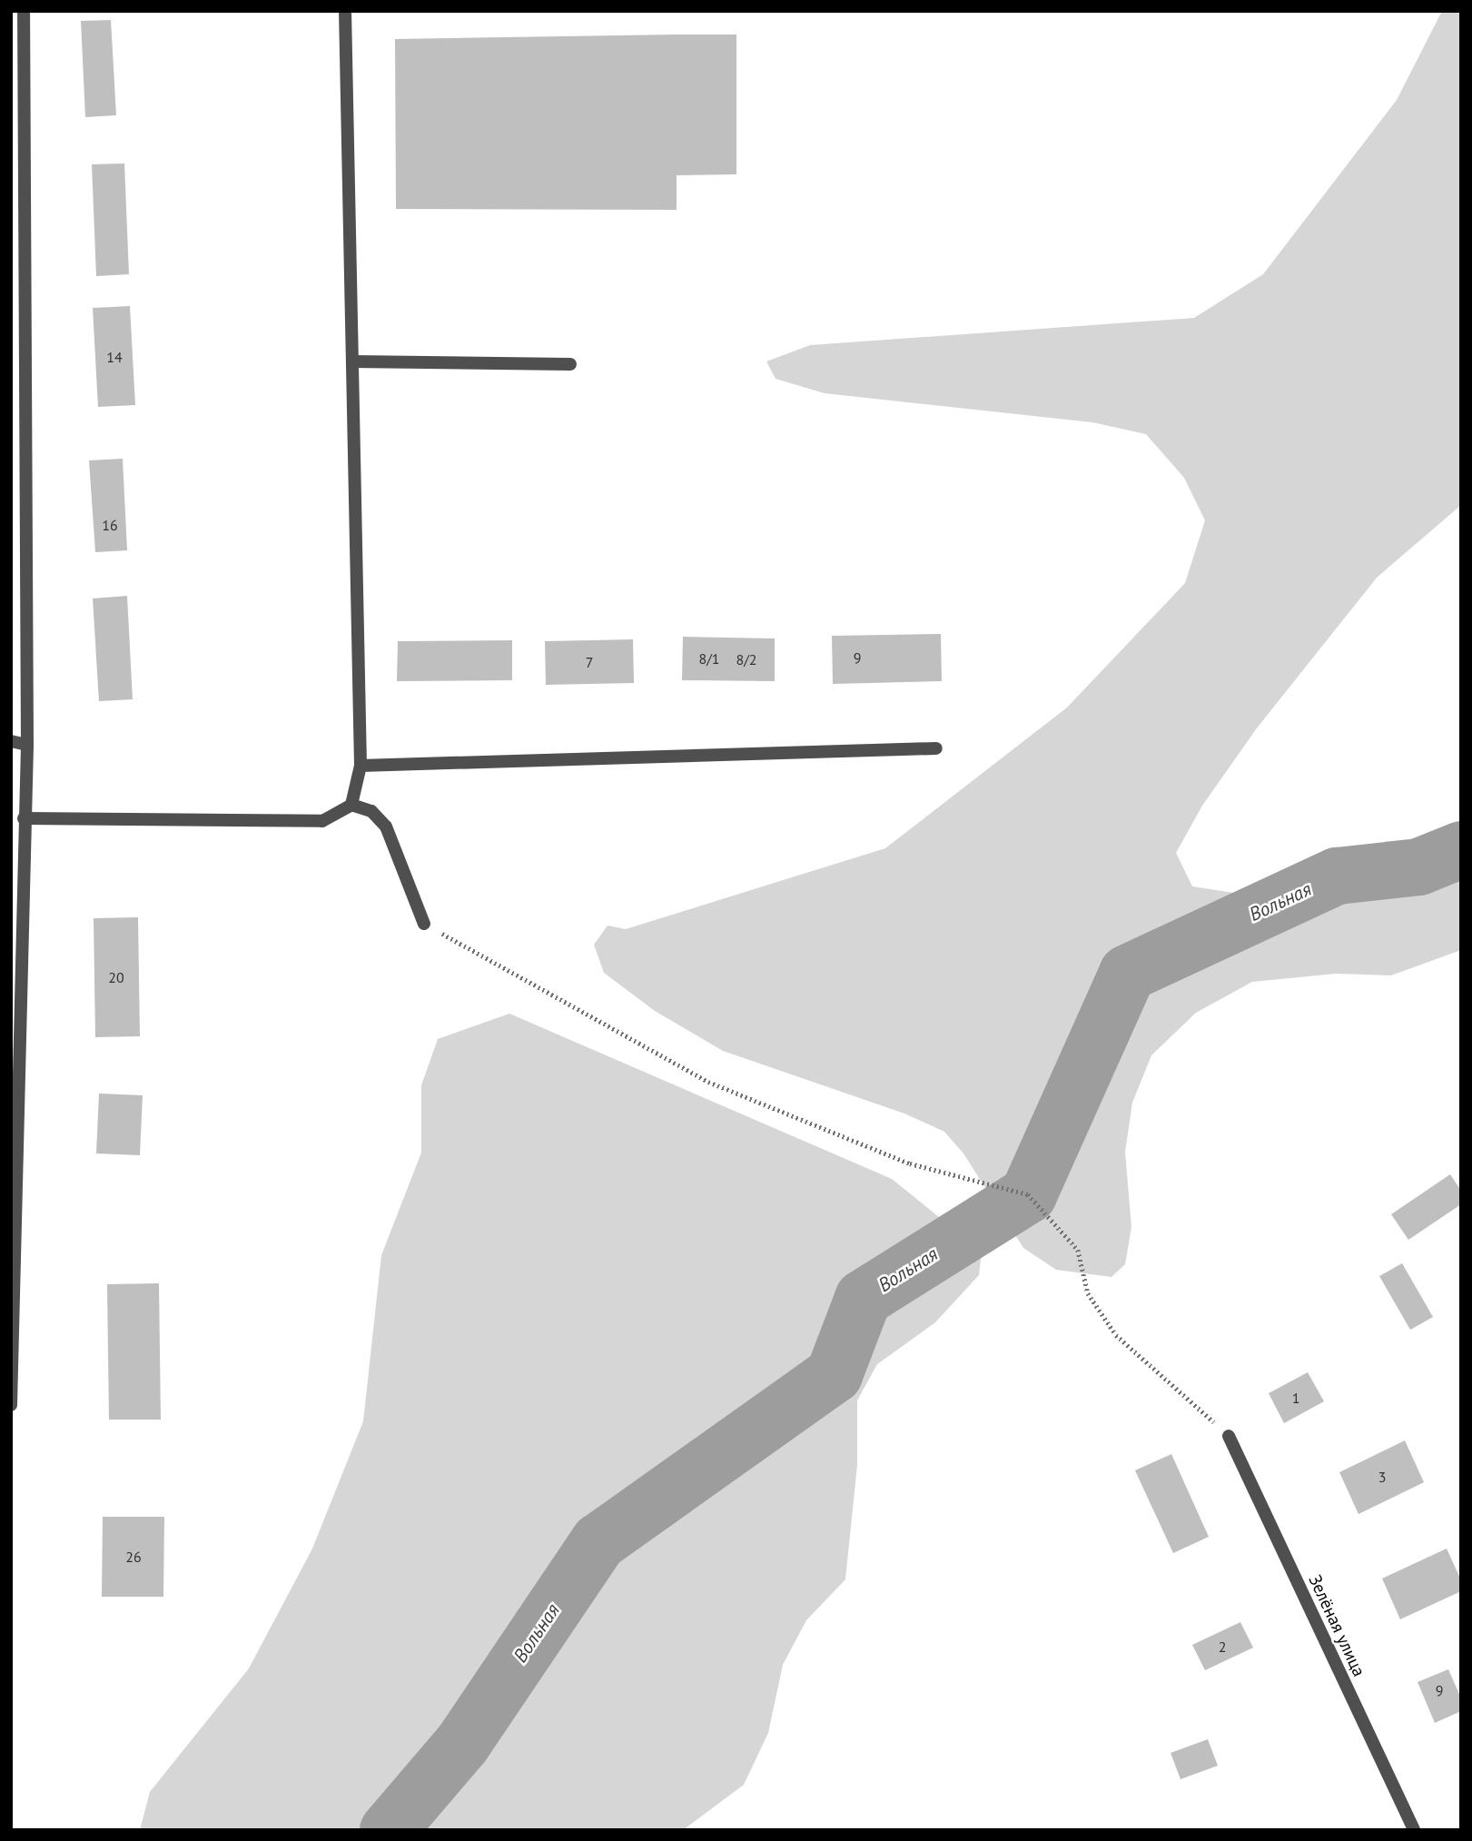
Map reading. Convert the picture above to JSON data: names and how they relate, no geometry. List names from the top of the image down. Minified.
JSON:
{"streets":{"street":["Зелёная улица"]},"water":["Вольная"],"house_numbers":["14","16","9","8/1","8/2","7","20","1","3","26","2","9"]}
